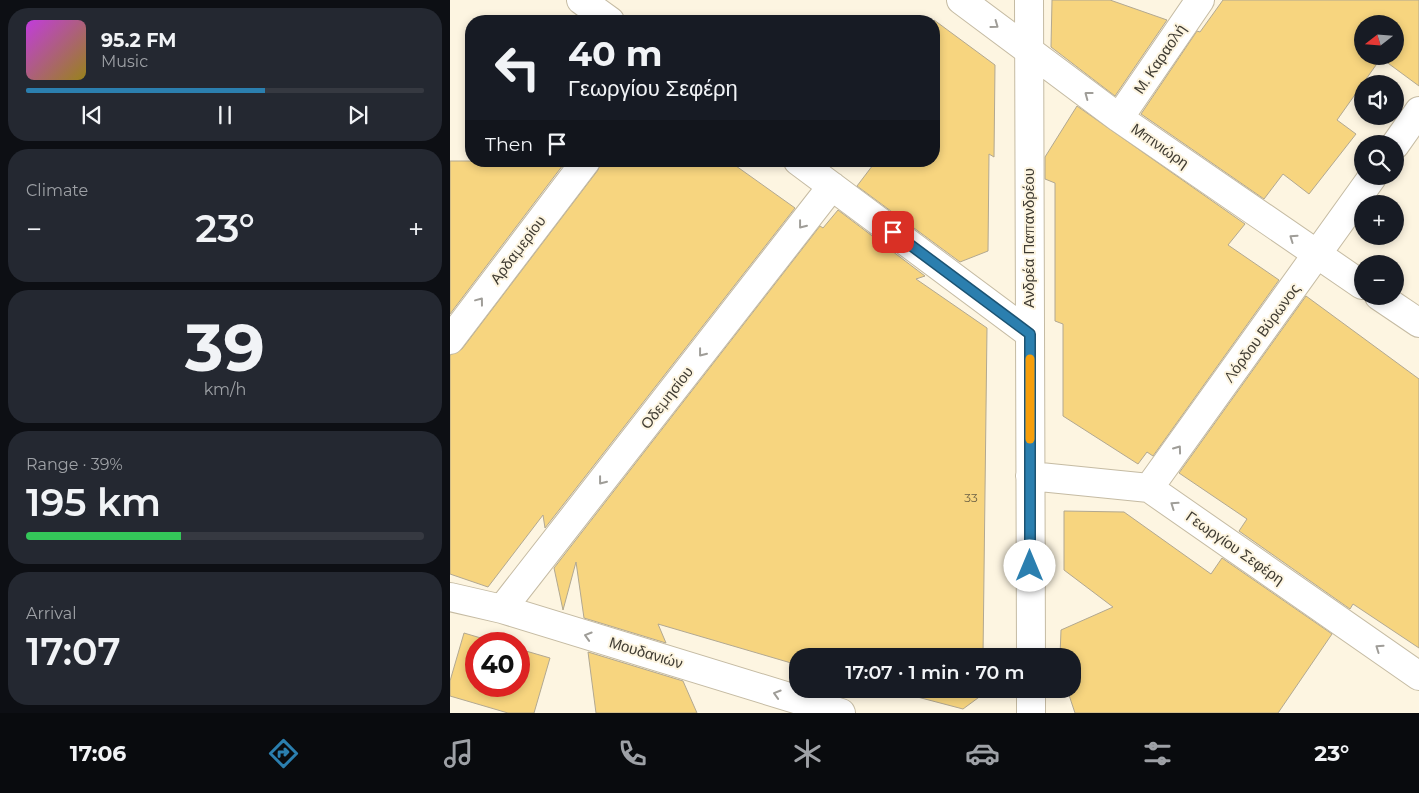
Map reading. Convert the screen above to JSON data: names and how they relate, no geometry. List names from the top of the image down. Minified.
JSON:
{"streets":{"street":["Μ. Καραολή","Μπινιώρη","Ανδρέα Παπανδρέου","Αρδαμερίου","Λόρδου Βύρωνος","Οδεμησίου","Γεωργίου Σεφέρη","Μουδανιών"]},"crossings":[["Μ. Καραολή","Μπινιώρη"],["Μπινιώρη","Ανδρέα Παπανδρέου"],["Μπινιώρη","Λόρδου Βύρωνος"],["Ανδρέα Παπανδρέου","Γεωργίου Σεφέρη"],["Λόρδου Βύρωνος","Γεωργίου Σεφέρη"],["Οδεμησίου","Μουδανιών"]],"one_way":["Αρδαμερίου","Λόρδου Βύρωνος","Οδεμησίου","Γεωργίου Σεφέρη","Μουδανιών"],"house_numbers":["33"],"north":"left","page":{"map_buttons":["+","−"],"turn":["40 m","Γεωργίου Σεφέρη"],"song":["95.2 FM","Music"],"then":"Then","tile":["Climate",["39","km/h"],["Range · 39%","195 km"],["Arrival","17:07"]],"heat":["−","23°","+"],"limit":"40","trip":"17:07 · 1 min · 70 m","tabs":["17:06","23°"]}}
